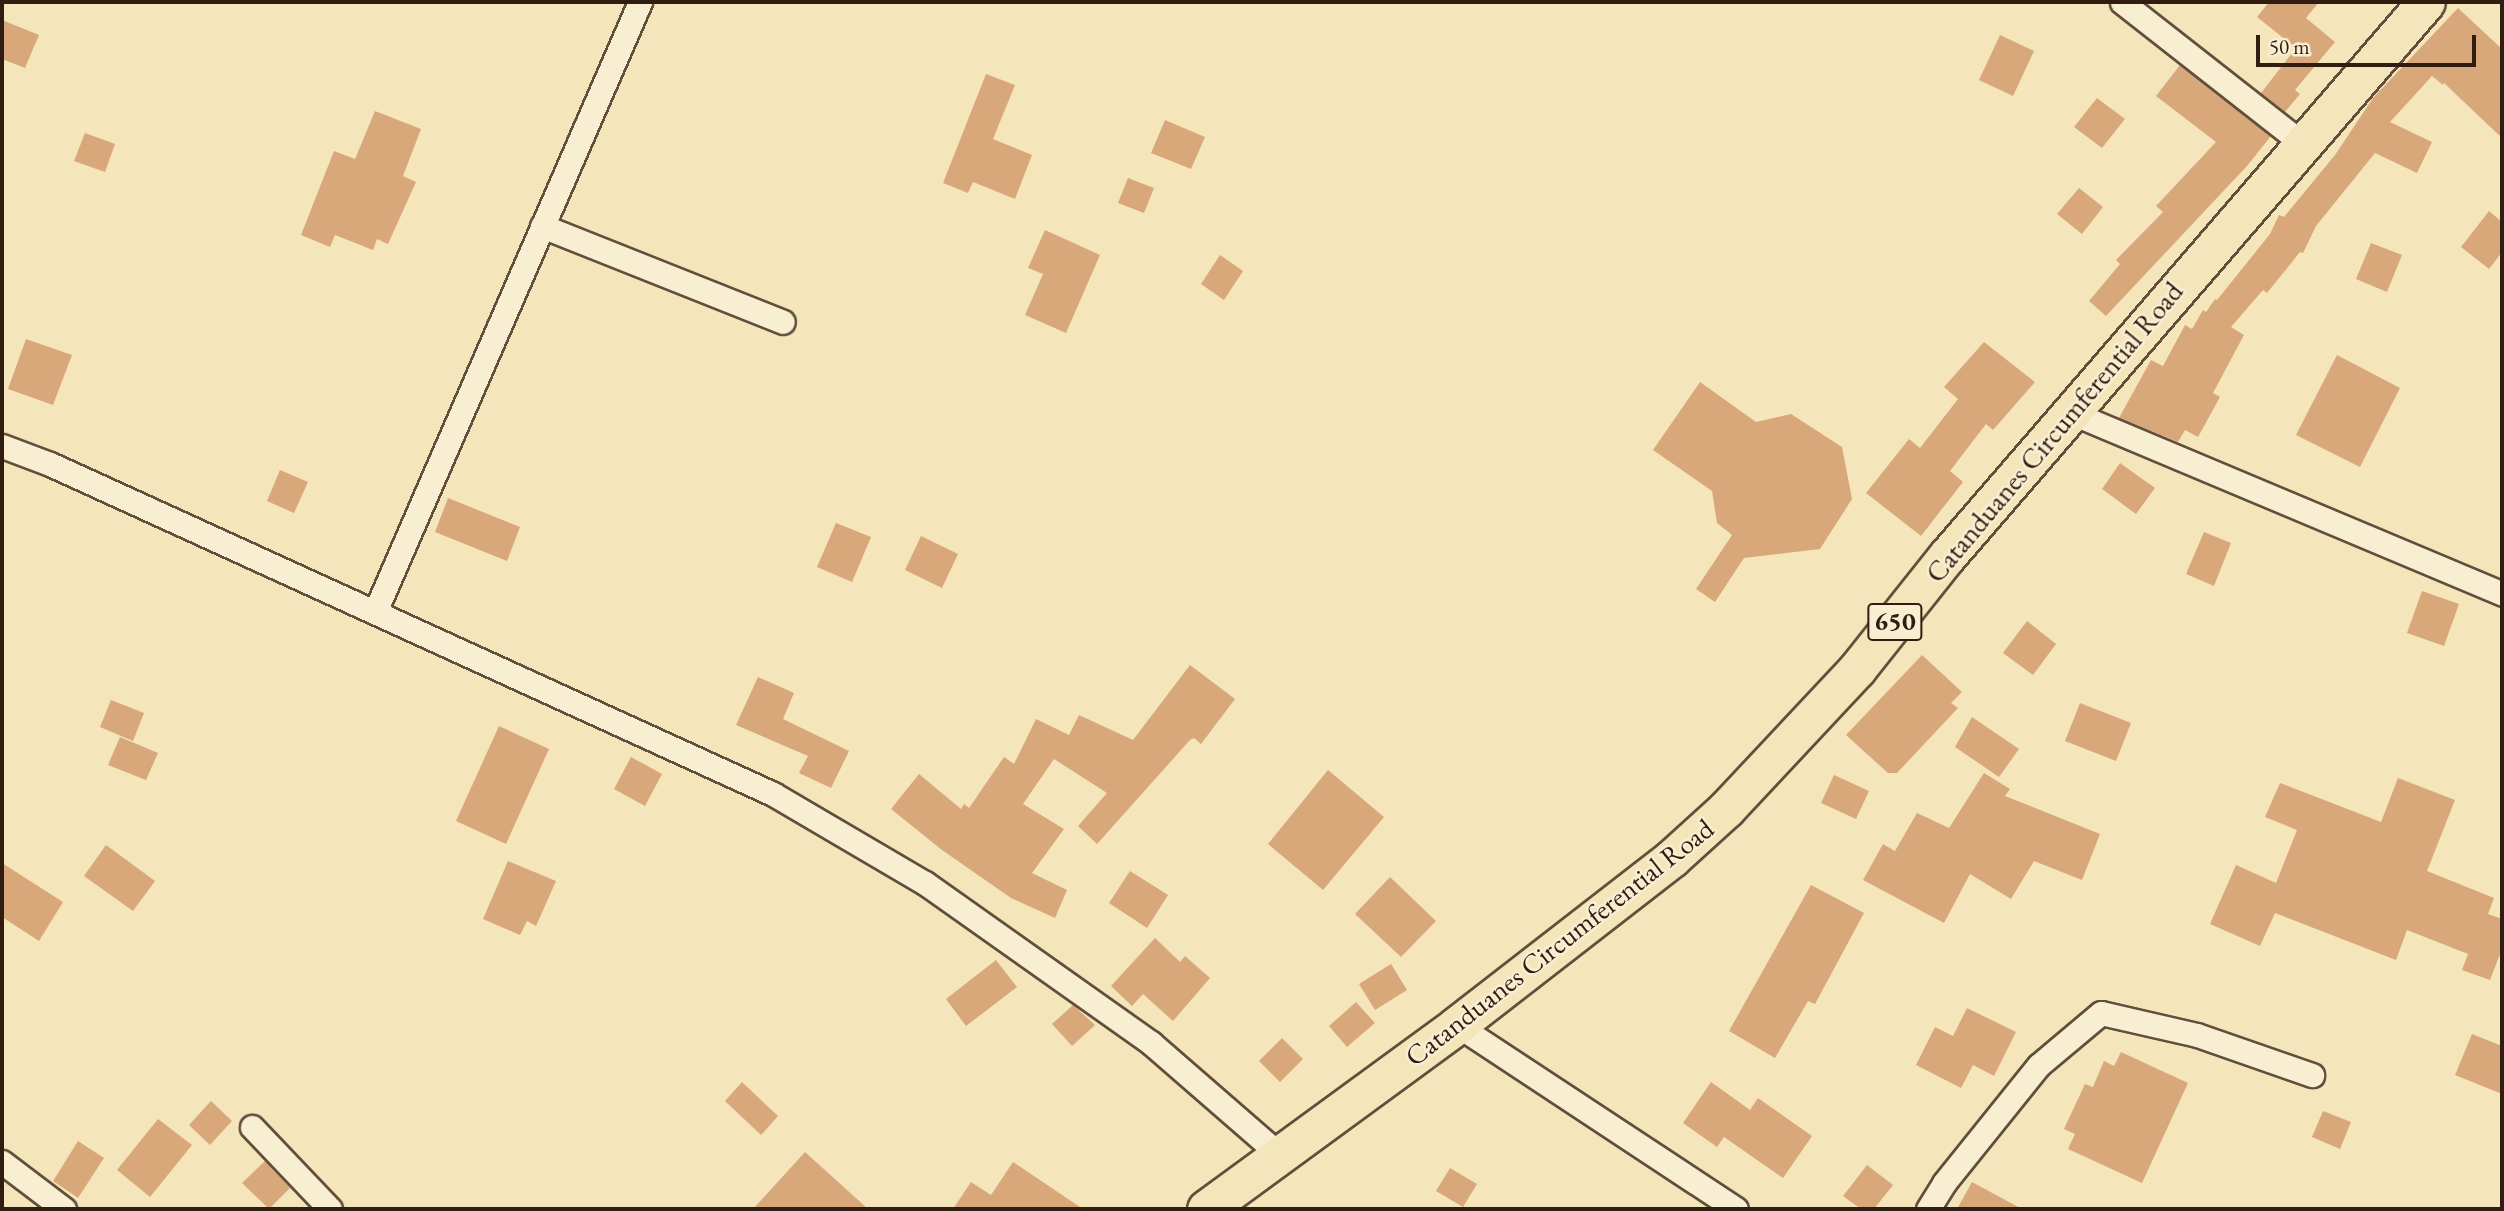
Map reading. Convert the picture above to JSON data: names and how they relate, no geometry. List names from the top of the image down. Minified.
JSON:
{"streets":{"main road":["Catanduanes Circumferential Road","650"]},"scale_bar":"50 m"}
